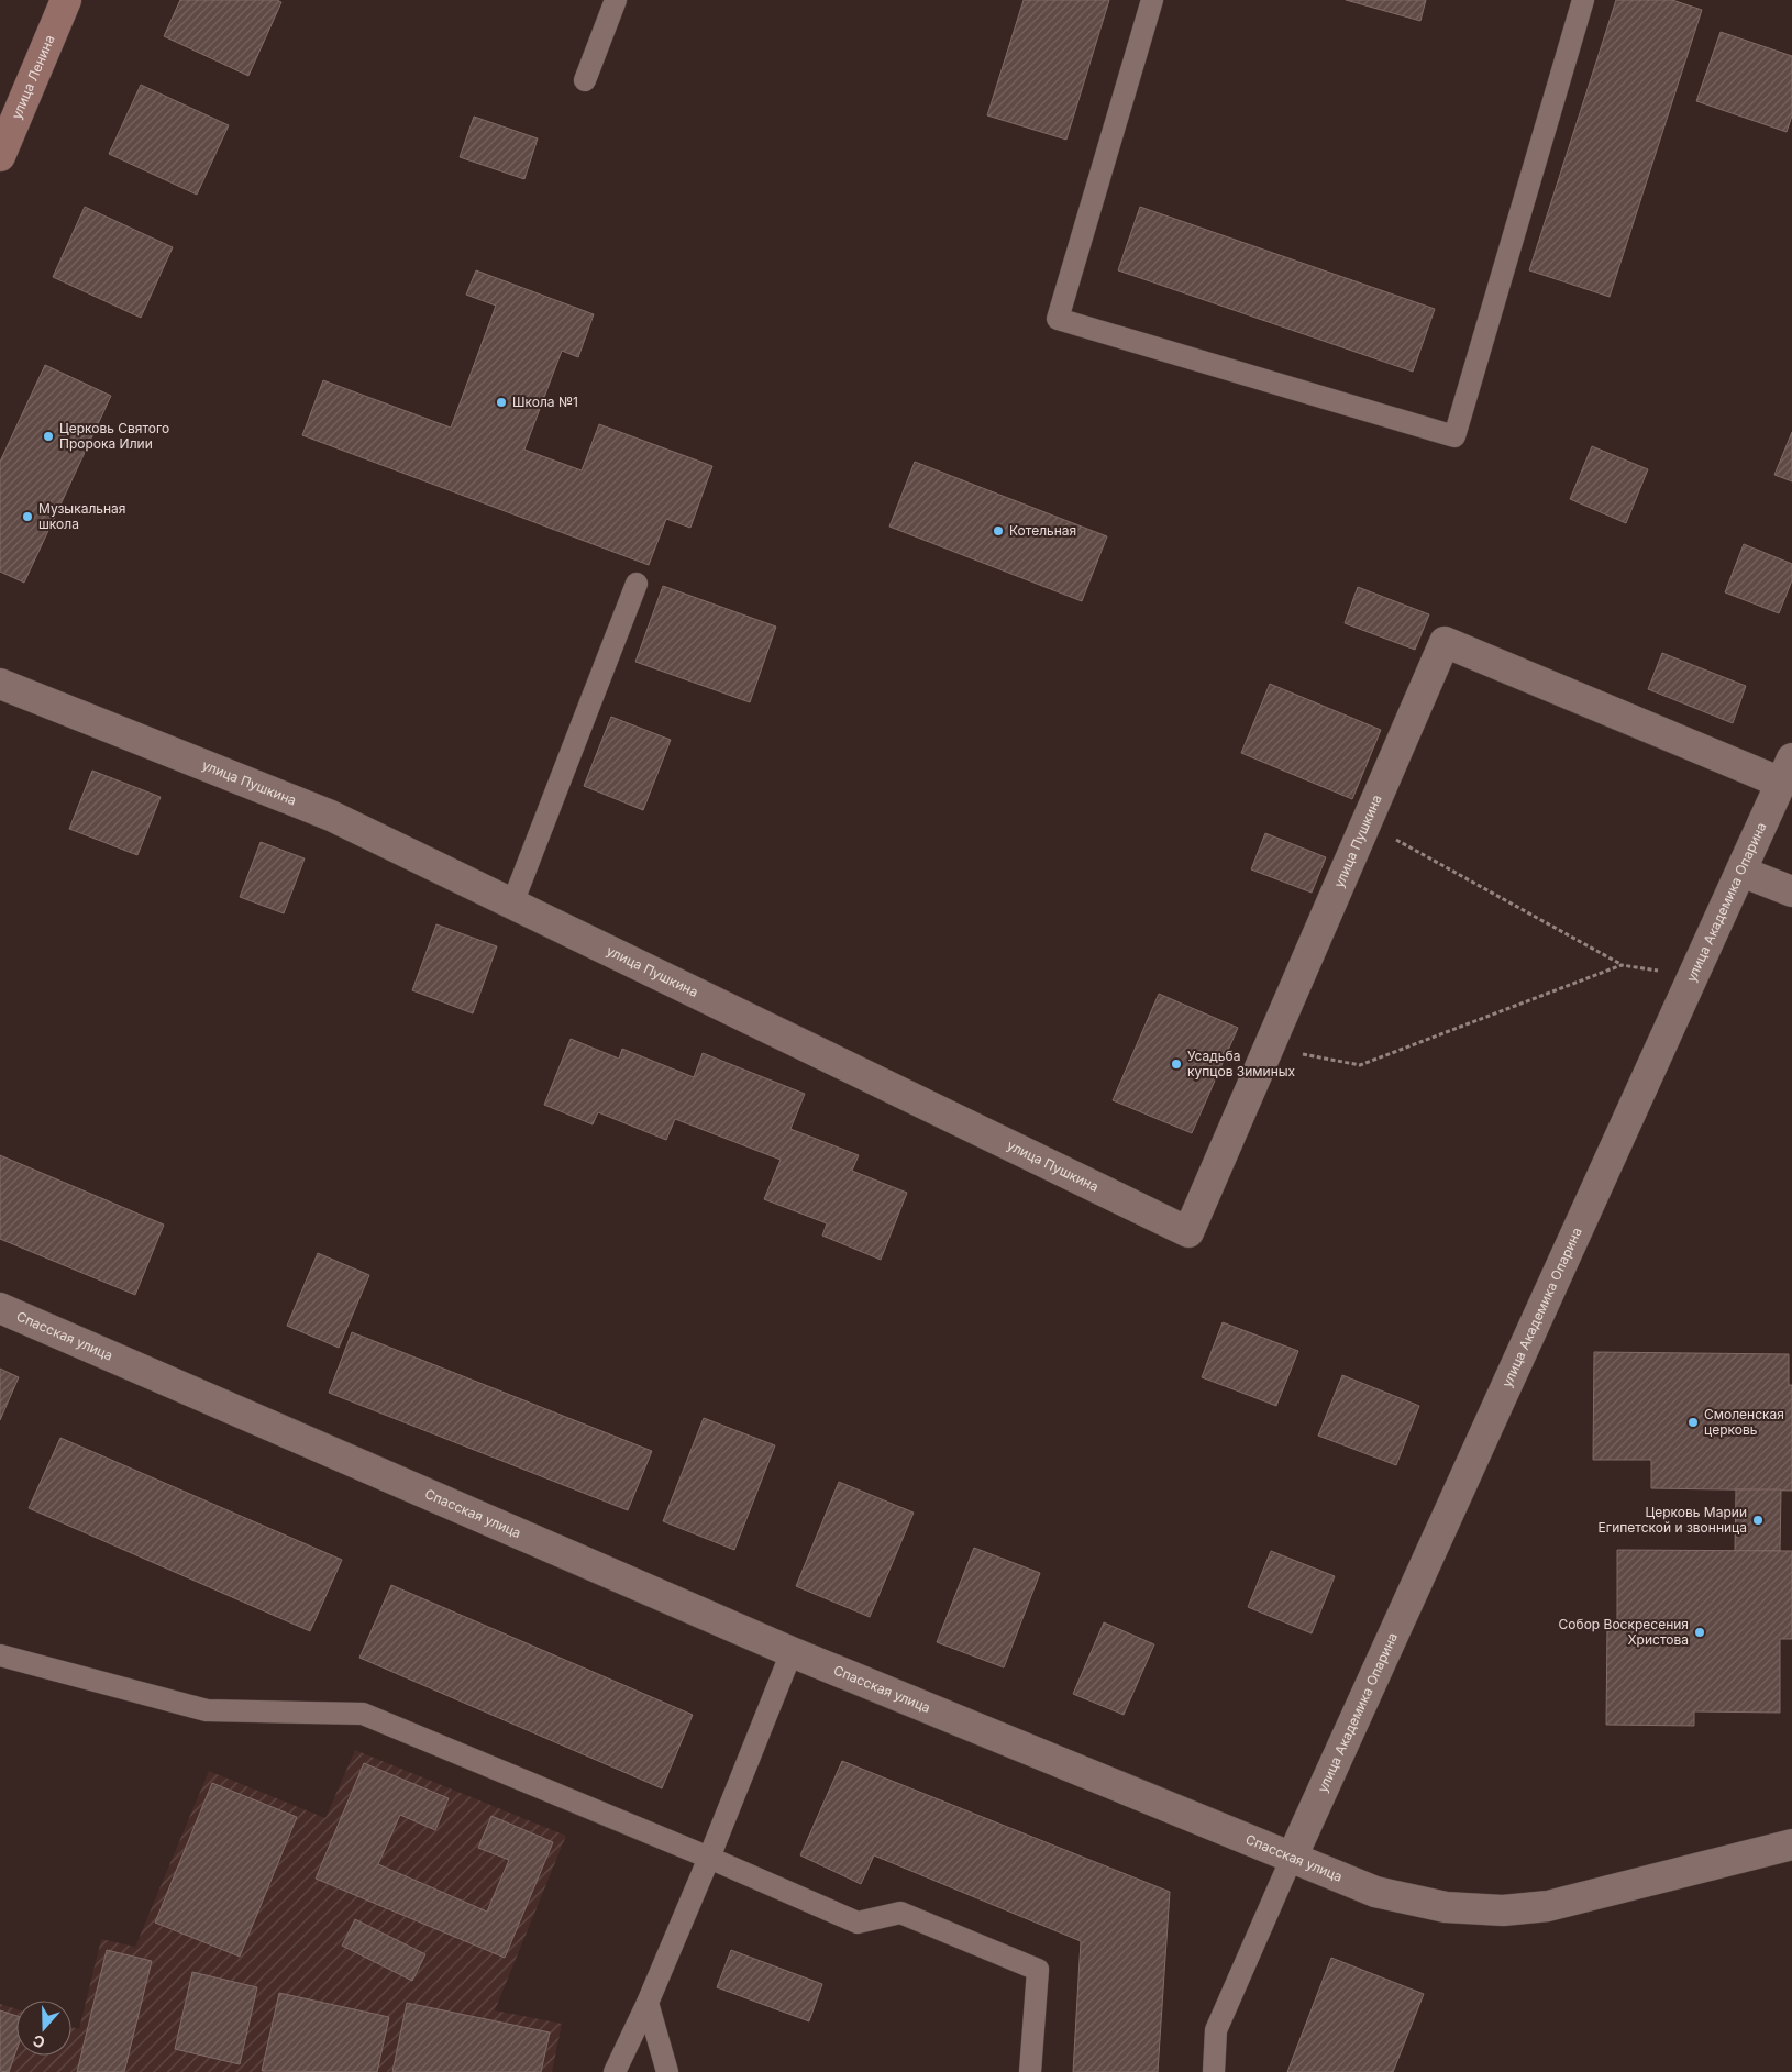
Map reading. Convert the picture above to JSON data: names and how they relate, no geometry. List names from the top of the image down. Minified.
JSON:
{"streets":{"street":["улица Ленина","улица Пушкина","улица Академика Опарина","Спасская улица"]},"crossings":[["улица Пушкина","улица Академика Опарина"],["улица Академика Опарина","Спасская улица"]],"places":["Школа №1","Церковь Святого Пророка Илии","Музыкальная школа","Котельная","Усадьба купцов Зиминых","Смоленская церковь","Церковь Марии Египетской и звонница","Собор Воскресения Христова"],"north":"bottom"}
